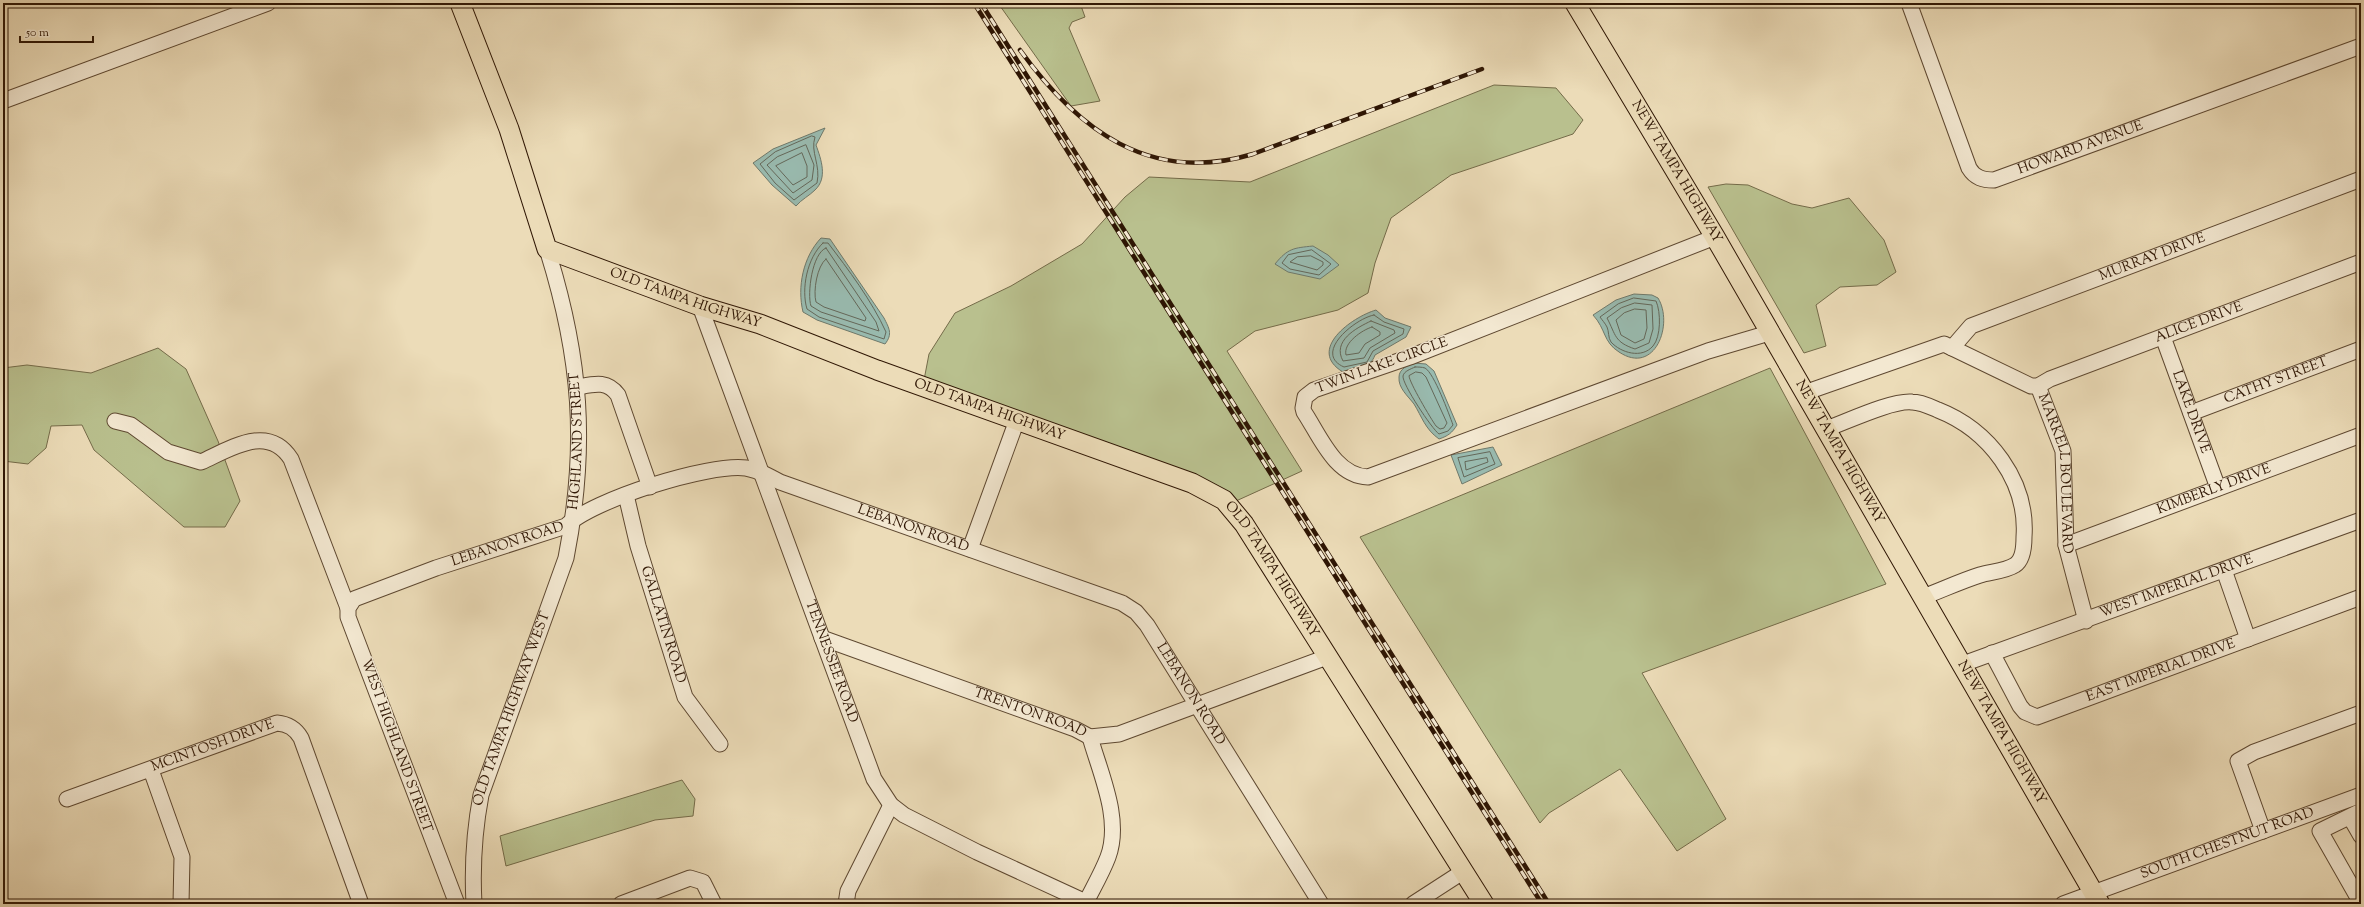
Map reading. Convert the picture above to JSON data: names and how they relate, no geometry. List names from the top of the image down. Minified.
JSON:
{"streets":{"main road":["NEW TAMPA HIGHWAY","OLD TAMPA HIGHWAY"],"street":["HOWARD AVENUE","MURRAY DRIVE","ALICE DRIVE","TWIN LAKE CIRCLE","CATHY STREET","LAKE DRIVE","HIGHLAND STREET","MARKELL BOULEVARD","KIMBERLY DRIVE","LEBANON ROAD","WEST IMPERIAL DRIVE","GALLATIN ROAD","TENNESSEE ROAD","EAST IMPERIAL DRIVE","OLD TAMPA HIGHWAY WEST","TRENTON ROAD","WEST HIGHLAND STREET","MCINTOSH DRIVE","SOUTH CHESTNUT ROAD"]},"crossings":[["NEW TAMPA HIGHWAY","TWIN LAKE CIRCLE"],["NEW TAMPA HIGHWAY","MARKELL BOULEVARD"],["NEW TAMPA HIGHWAY","WEST IMPERIAL DRIVE"],["NEW TAMPA HIGHWAY","SOUTH CHESTNUT ROAD"],["MURRAY DRIVE","MARKELL BOULEVARD"],["OLD TAMPA HIGHWAY","HIGHLAND STREET"],["OLD TAMPA HIGHWAY","TENNESSEE ROAD"],["OLD TAMPA HIGHWAY","TRENTON ROAD"],["ALICE DRIVE","LAKE DRIVE"],["ALICE DRIVE","MARKELL BOULEVARD"],["CATHY STREET","LAKE DRIVE"],["LAKE DRIVE","KIMBERLY DRIVE"],["HIGHLAND STREET","LEBANON ROAD"],["HIGHLAND STREET","OLD TAMPA HIGHWAY WEST"],["MARKELL BOULEVARD","KIMBERLY DRIVE"],["MARKELL BOULEVARD","WEST IMPERIAL DRIVE"],["LEBANON ROAD","GALLATIN ROAD"],["LEBANON ROAD","TENNESSEE ROAD"],["LEBANON ROAD","OLD TAMPA HIGHWAY WEST"],["LEBANON ROAD","TRENTON ROAD"],["LEBANON ROAD","WEST HIGHLAND STREET"],["WEST IMPERIAL DRIVE","EAST IMPERIAL DRIVE"],["TENNESSEE ROAD","TRENTON ROAD"]],"scale_bar":"50 m"}
